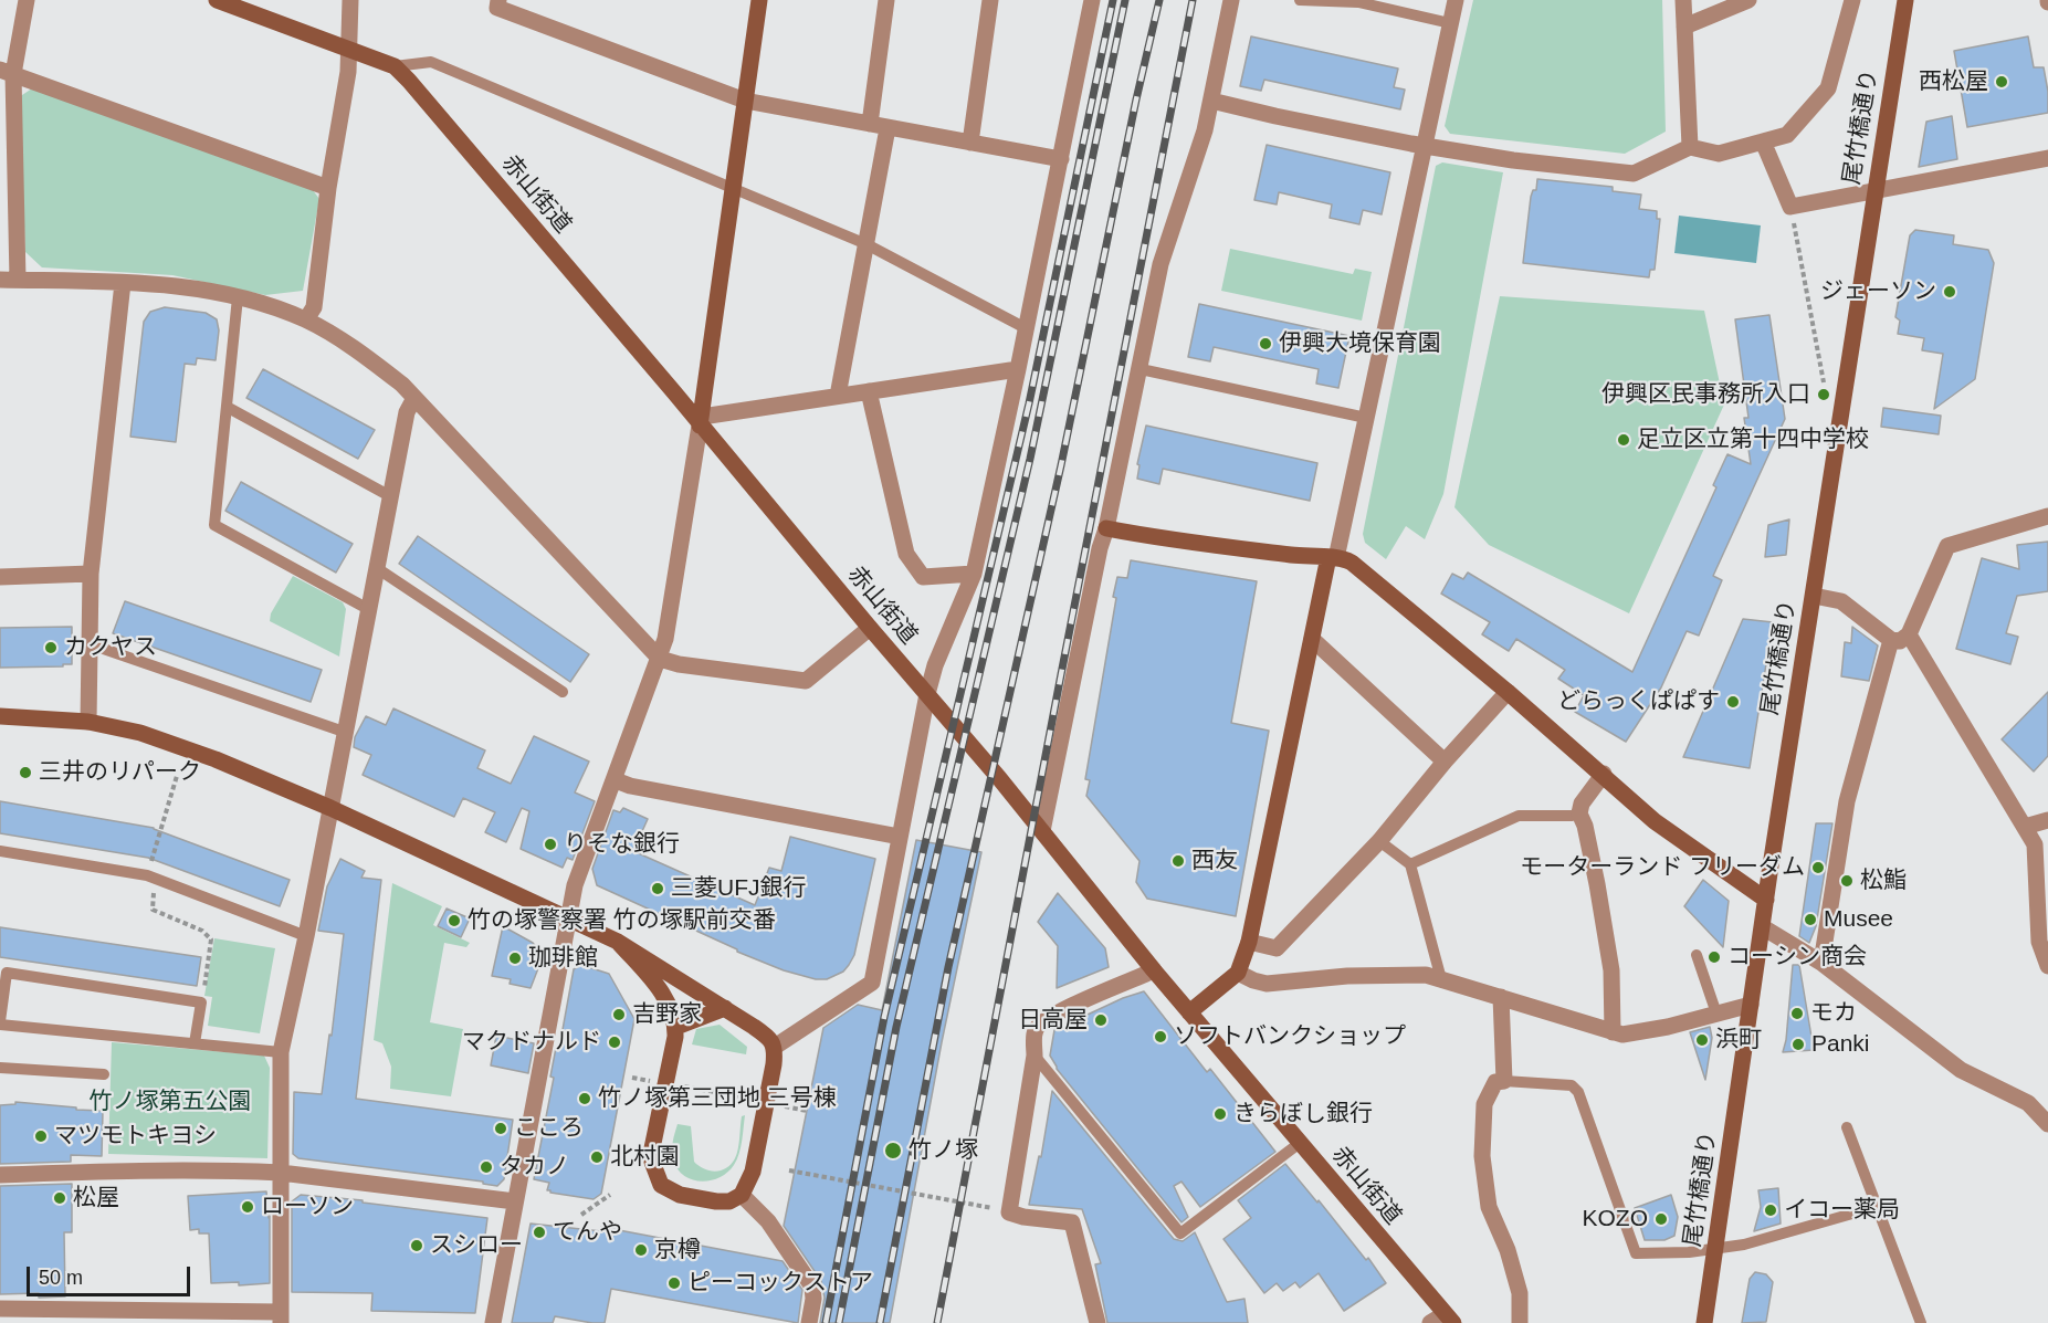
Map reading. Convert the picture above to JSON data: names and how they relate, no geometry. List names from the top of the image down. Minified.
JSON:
{"streets":{"street":["尾竹橋通り","赤山街道"]},"parks":["竹ノ塚第五公園"],"places":["西松屋","ジェーソン","伊興大境保育園","伊興区民事務所入口","足立区立第十四中学校","カクヤス","どらっくぱぱす","三井のリパーク","りそな銀行","西友","モーターランド フリーダム","松鮨","三菱UFJ銀行","Musee","竹の塚警察署 竹の塚駅前交番","コーシン商会","珈琲館","モカ","吉野家","日高屋","ソフトバンクショップ","浜町","マクドナルド","Panki","竹ノ塚第三団地 三号棟","きらぼし銀行","こころ","マツモトキヨシ","竹ノ塚","北村園","タカノ","松屋","ローソン","イコー薬局","KOZO","てんや","スシロー","京樽","ピーコックストア"],"scale_bar":"50 m"}
